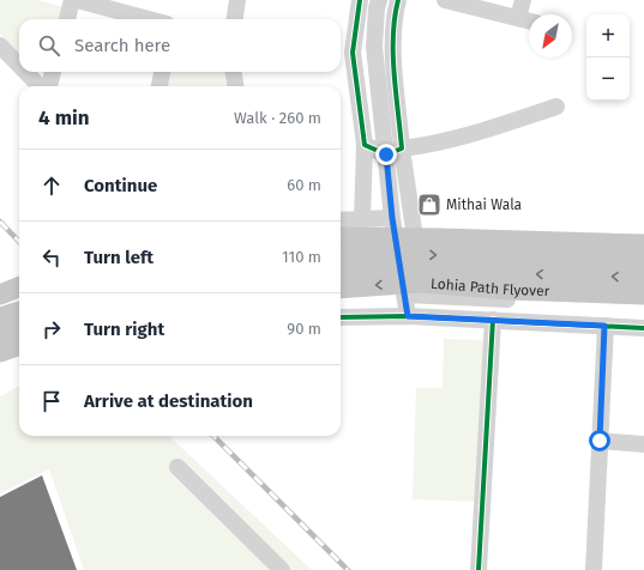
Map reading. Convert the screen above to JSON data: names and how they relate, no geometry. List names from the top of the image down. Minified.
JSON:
{"streets":{"main road":["Lohia Path Flyover"]},"places":{"shop":["Mithai Wala"]},"north":"bottom left","page":{"map_buttons":["+","−"],"search":"Search here","heading":["4 min","Walk · 260 m"],"list":[["Continue","60 m"],["Turn left","110 m"],["Turn right","90 m"],"Arrive at destination"]}}
